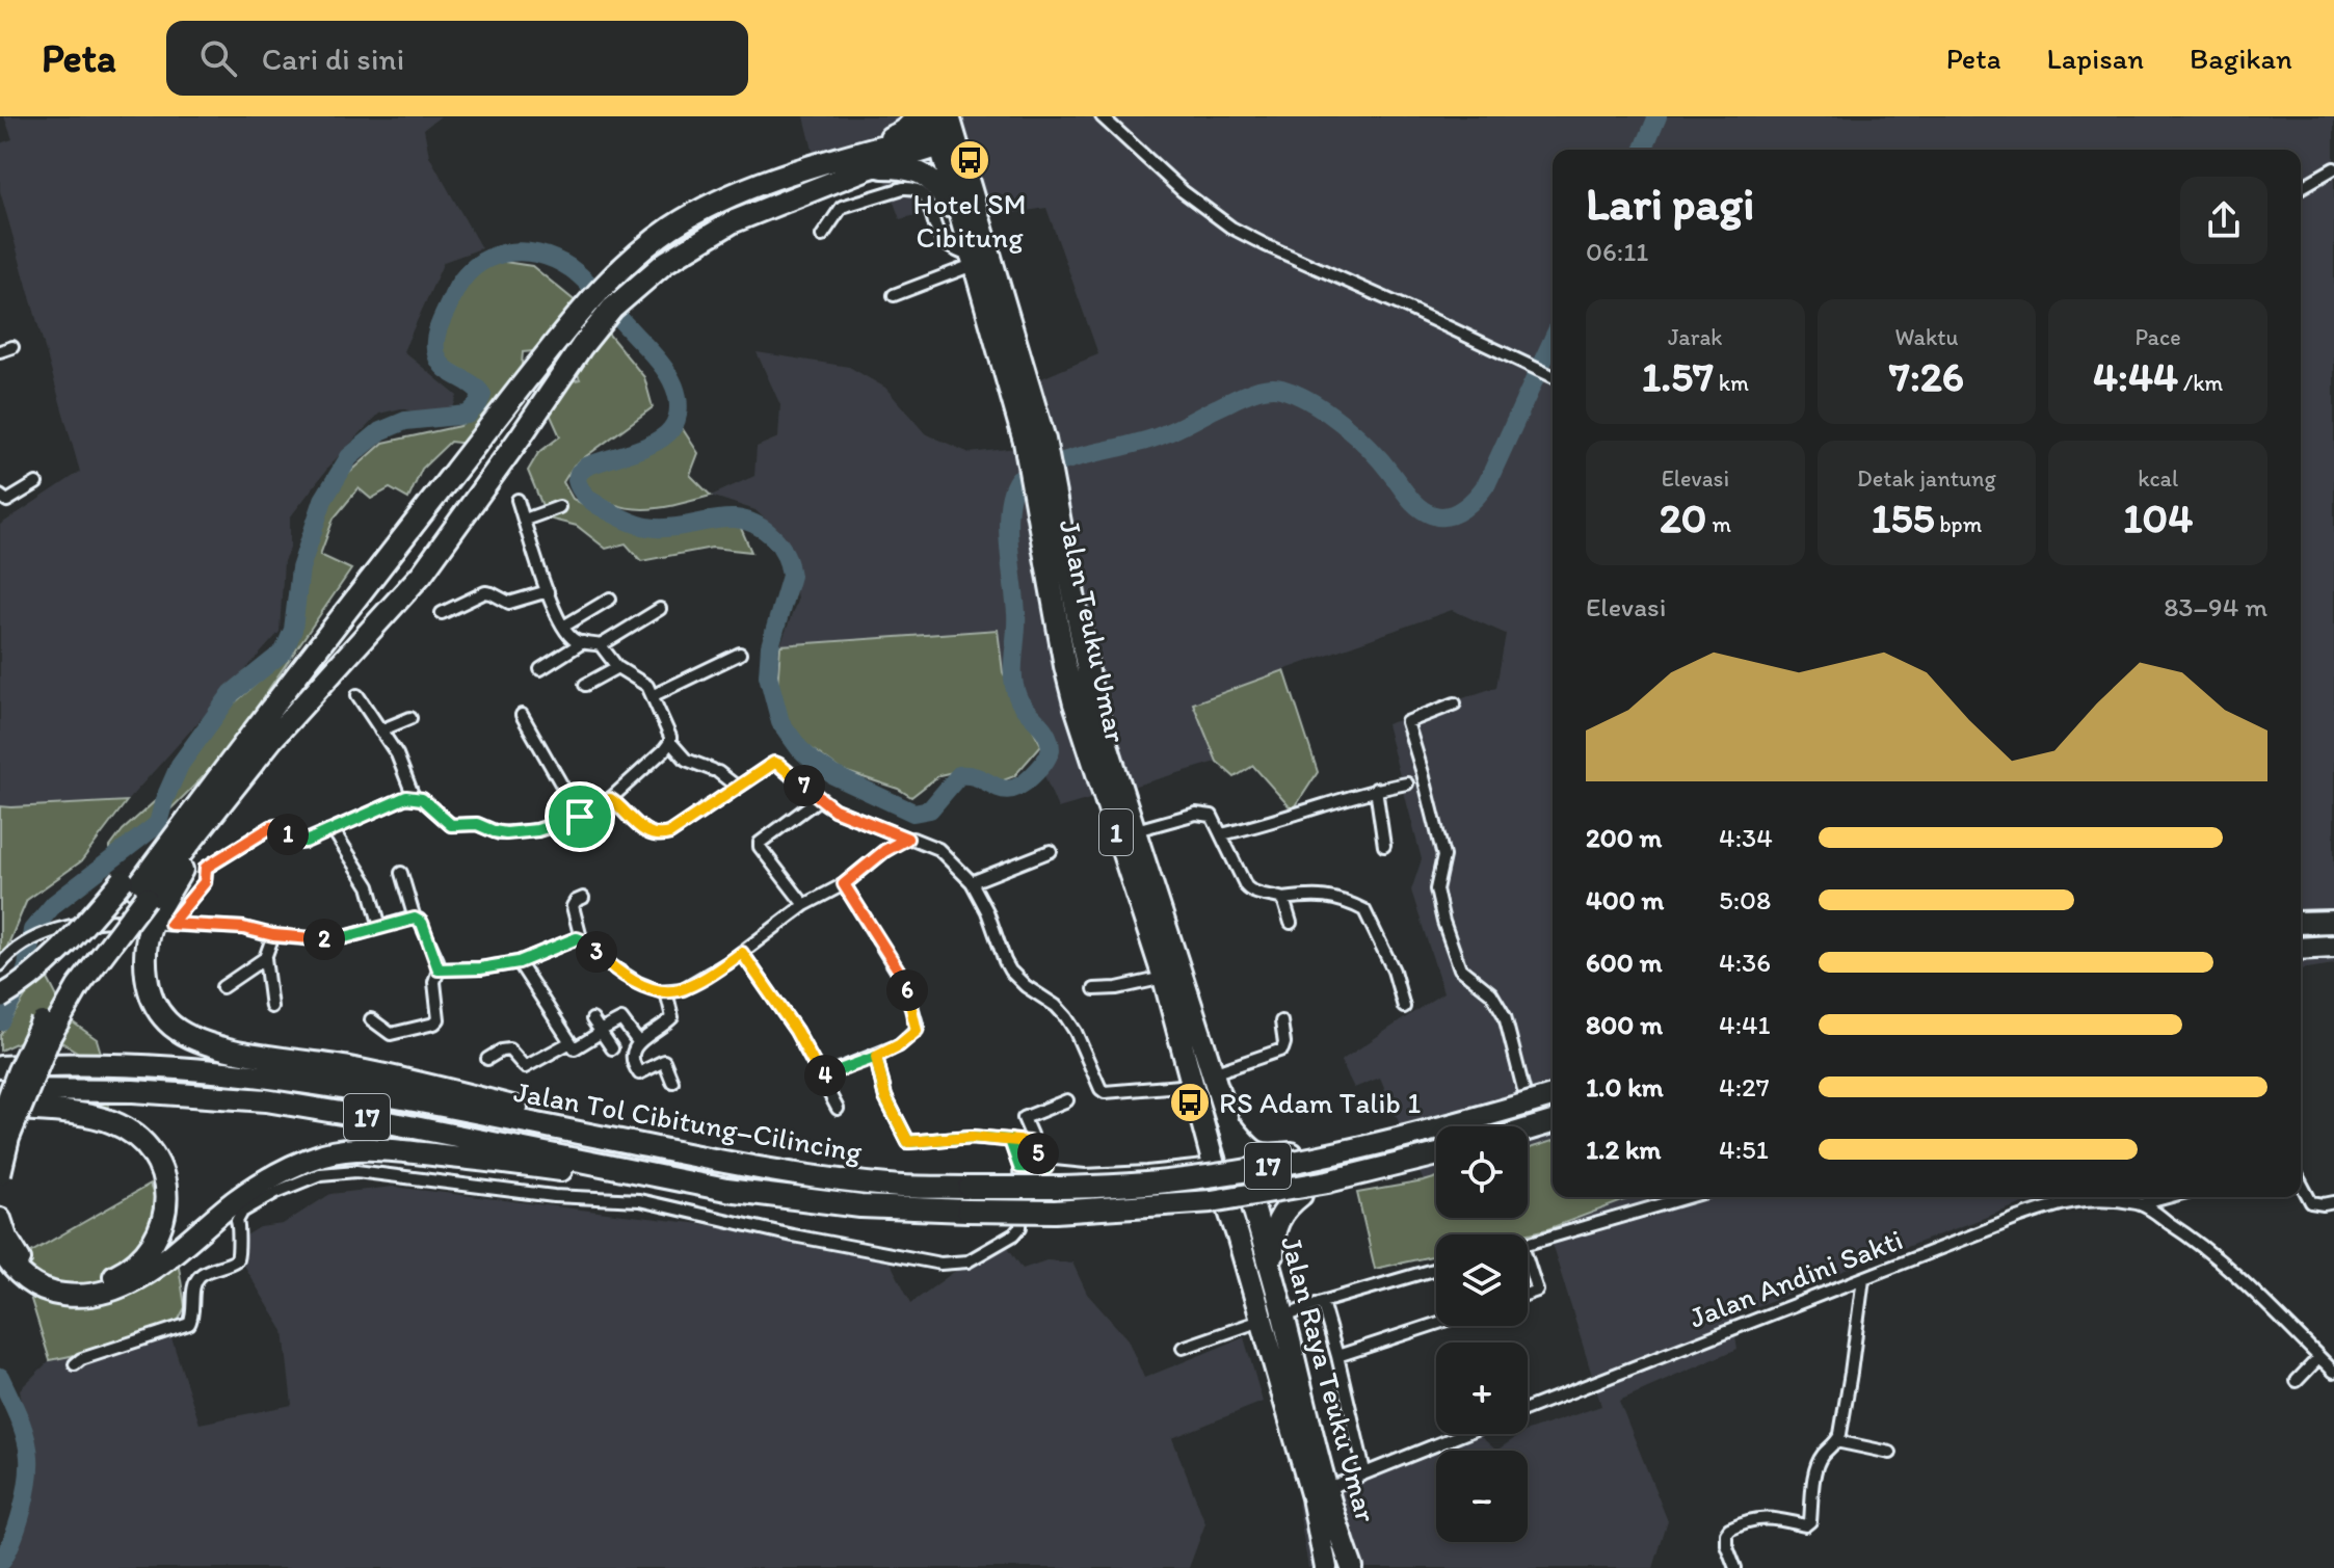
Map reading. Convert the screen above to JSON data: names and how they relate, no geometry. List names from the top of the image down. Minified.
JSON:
{"streets":{"highway":["Jalan Teuku Umar","1","17","Jalan Tol Cibitung–Cilincing","Jalan Raya Teuku Umar"],"street":["Jalan Andini Sakti"]},"crossings":[["Jalan Teuku Umar","1"],["Jalan Teuku Umar","Jalan Raya Teuku Umar"]],"places":{"bus stop":["Hotel SM Cibitung","RS Adam Talib 1"]},"page":{"header":"Peta","search":"Cari di sini","nav":["Peta","Lapisan","Bagikan"],"heading":["Lari pagi","06:11"],"stats":[["Jarak","1.57 km"],["Waktu","7:26"],["Pace","4:44 /km"],["Elevasi","20 m"],["Detak jantung","155 bpm"],["kcal","104"]],"chart":["Elevasi","83–94 m"],"pins":["7","1","2","3","6","4","5"],"list":[{"name":"200 m","note":"4:34"},{"name":"400 m","note":"5:08"},{"name":"600 m","note":"4:36"},{"name":"800 m","note":"4:41"},{"name":"1.0 km","note":"4:27"},{"name":"1.2 km","note":"4:51"}],"map_buttons":["+","−"]}}
